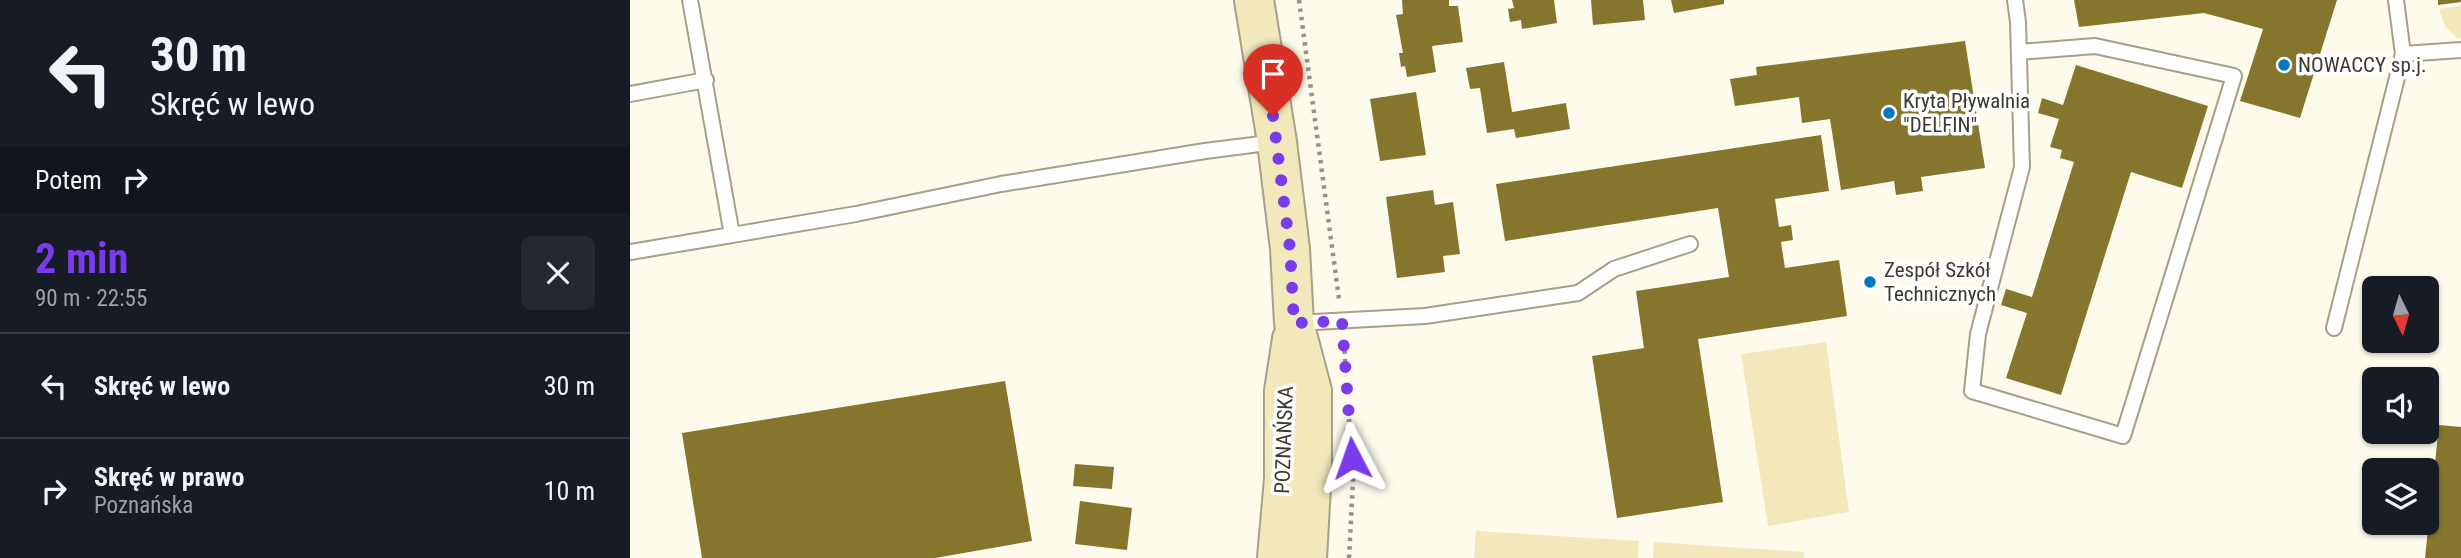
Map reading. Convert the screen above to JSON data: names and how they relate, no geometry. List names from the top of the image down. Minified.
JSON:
{"streets":{"main road":["POZNAŃSKA"]},"places":["NOWACCY sp.j.","Kryta Pływalnia \"DELFIN\"","Zespół Szkół Technicznych"],"north":"bottom","page":{"turn":["30 m","Skręć w lewo"],"then":"Potem","heading":["2 min","90 m · 22:55"],"list":[{"name":"Skręć w lewo","value":"30 m"},{"name":"Skręć w prawo","note":"Poznańska","value":"10 m"}]}}
